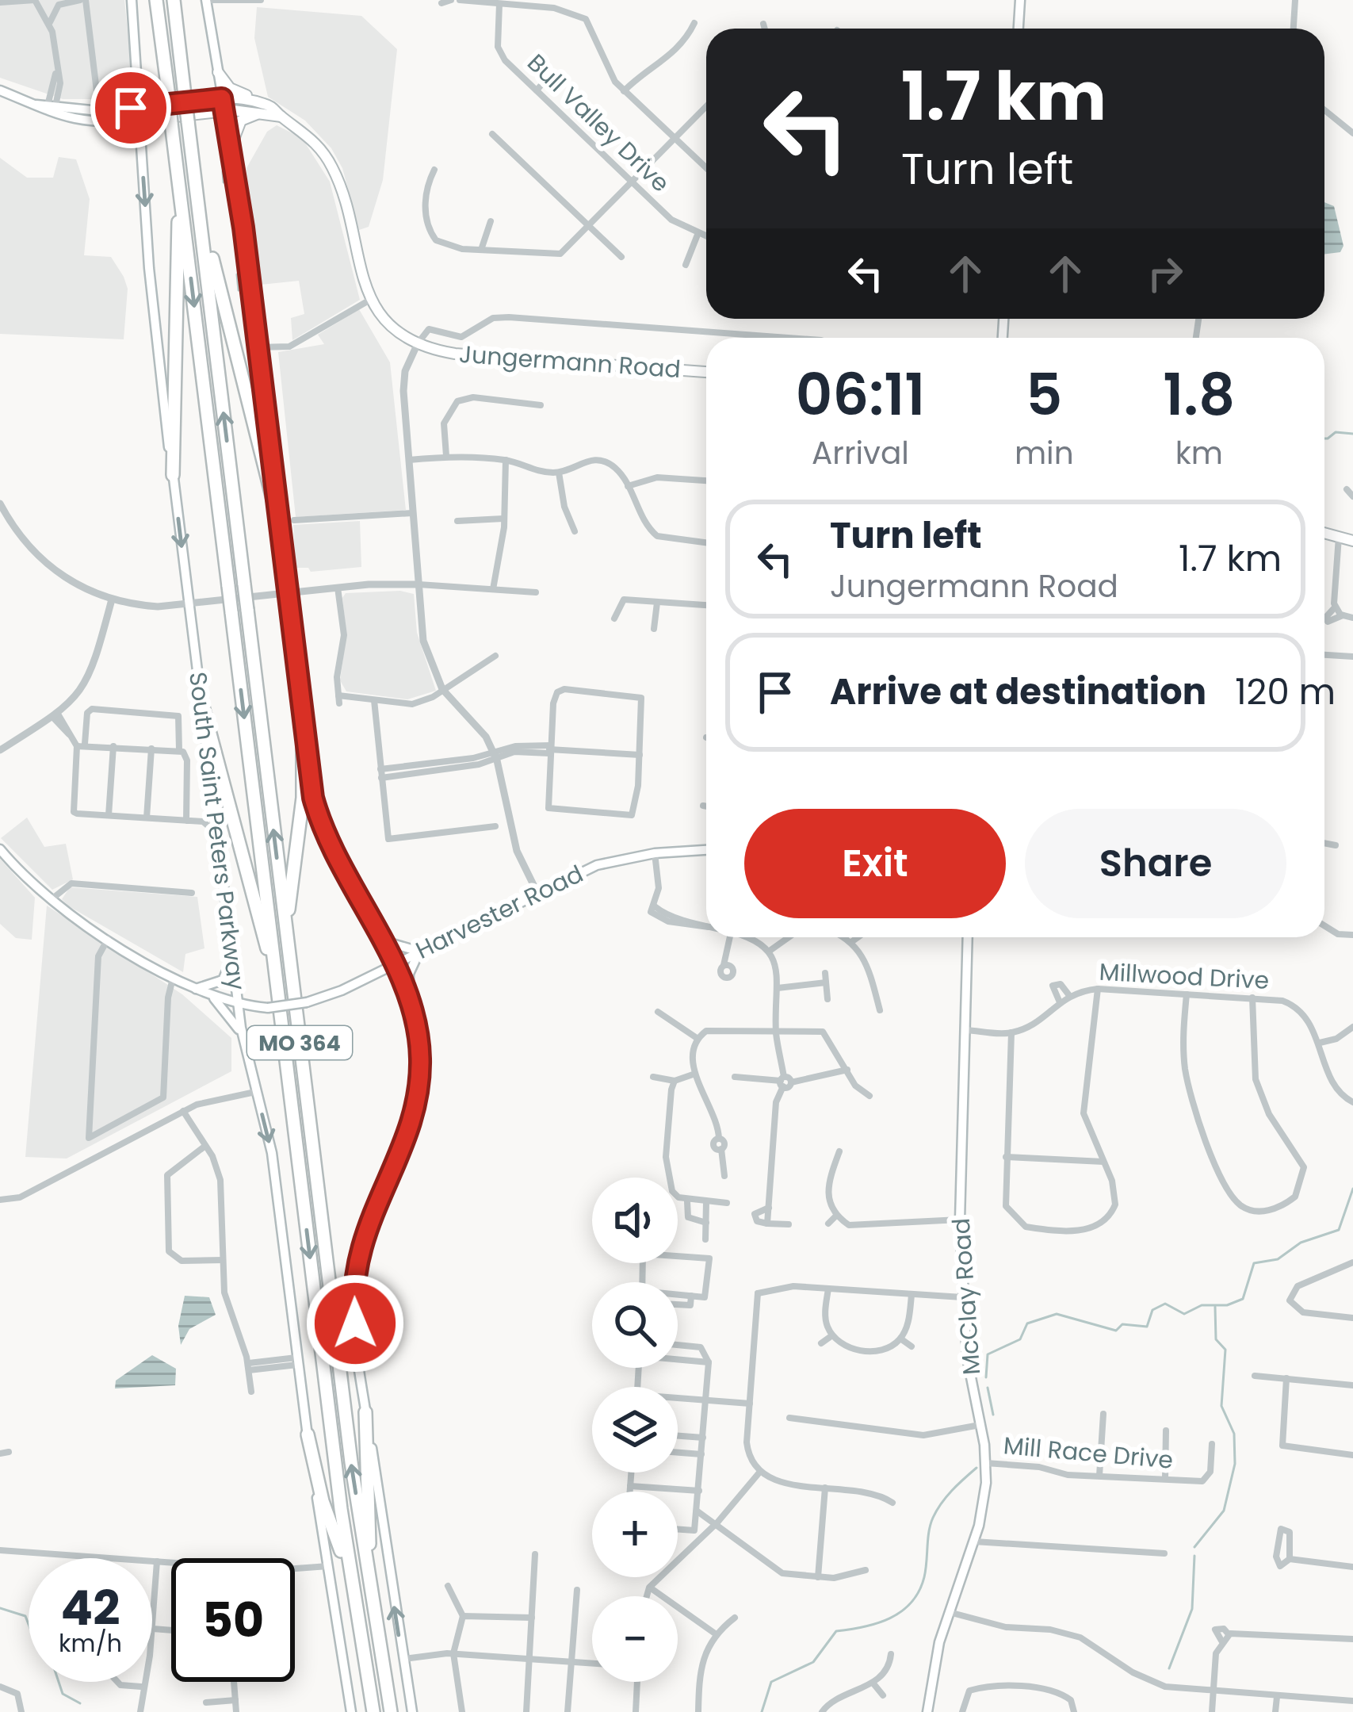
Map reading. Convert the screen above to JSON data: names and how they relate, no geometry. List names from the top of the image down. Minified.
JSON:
{"streets":{"highway":["MO 364"],"main road":["Jungermann Road","South Saint Peters Parkway","Harvester Road","McClay Road"],"street":["Bull Valley Drive","Millwood Drive","Mill Race Drive"]},"crossings":[["Jungermann Road","South Saint Peters Parkway"],["South Saint Peters Parkway","Harvester Road"],["McClay Road","Mill Race Drive"]],"one_way":["South Saint Peters Parkway"],"page":{"turn":["1.7 km","Turn left"],"eta":["06:11","Arrival","5","min","1.8","km"],"list":[{"name":"Turn left","note":"Jungermann Road","value":"1.7 km"},{"name":"Arrive at destination","value":"120 m"}],"buttons":["Exit","Share"],"map_buttons":["+","−"],"speed":"42 km/h","limit":"50"}}
